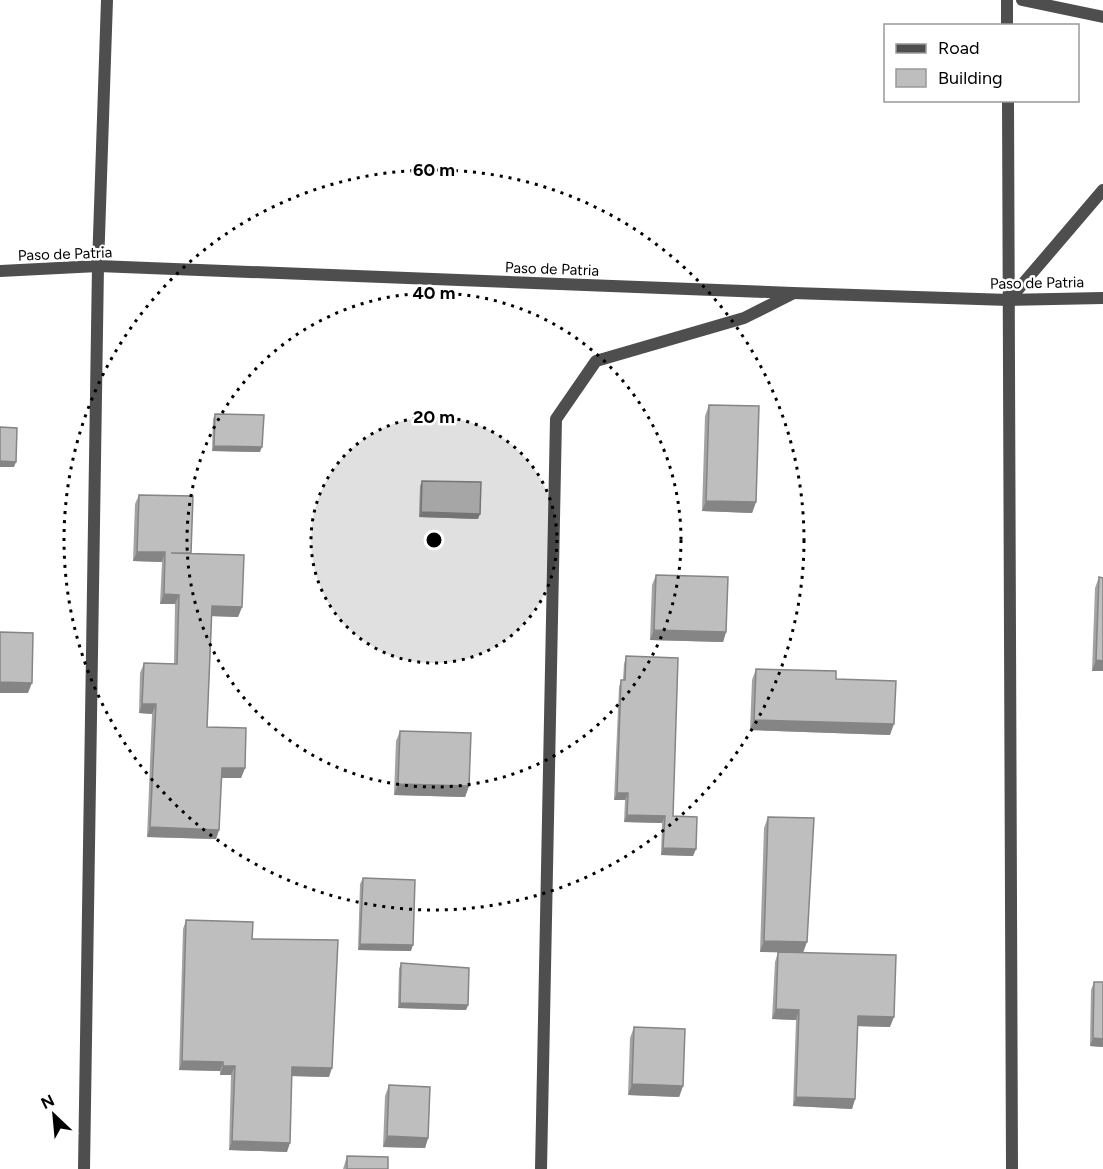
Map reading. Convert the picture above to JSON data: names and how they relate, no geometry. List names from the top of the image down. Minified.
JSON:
{"streets":{"street":["Paso de Patria"]},"legend":["Road","Building"],"north":"top left","rings":["60 m","40 m","20 m"]}
